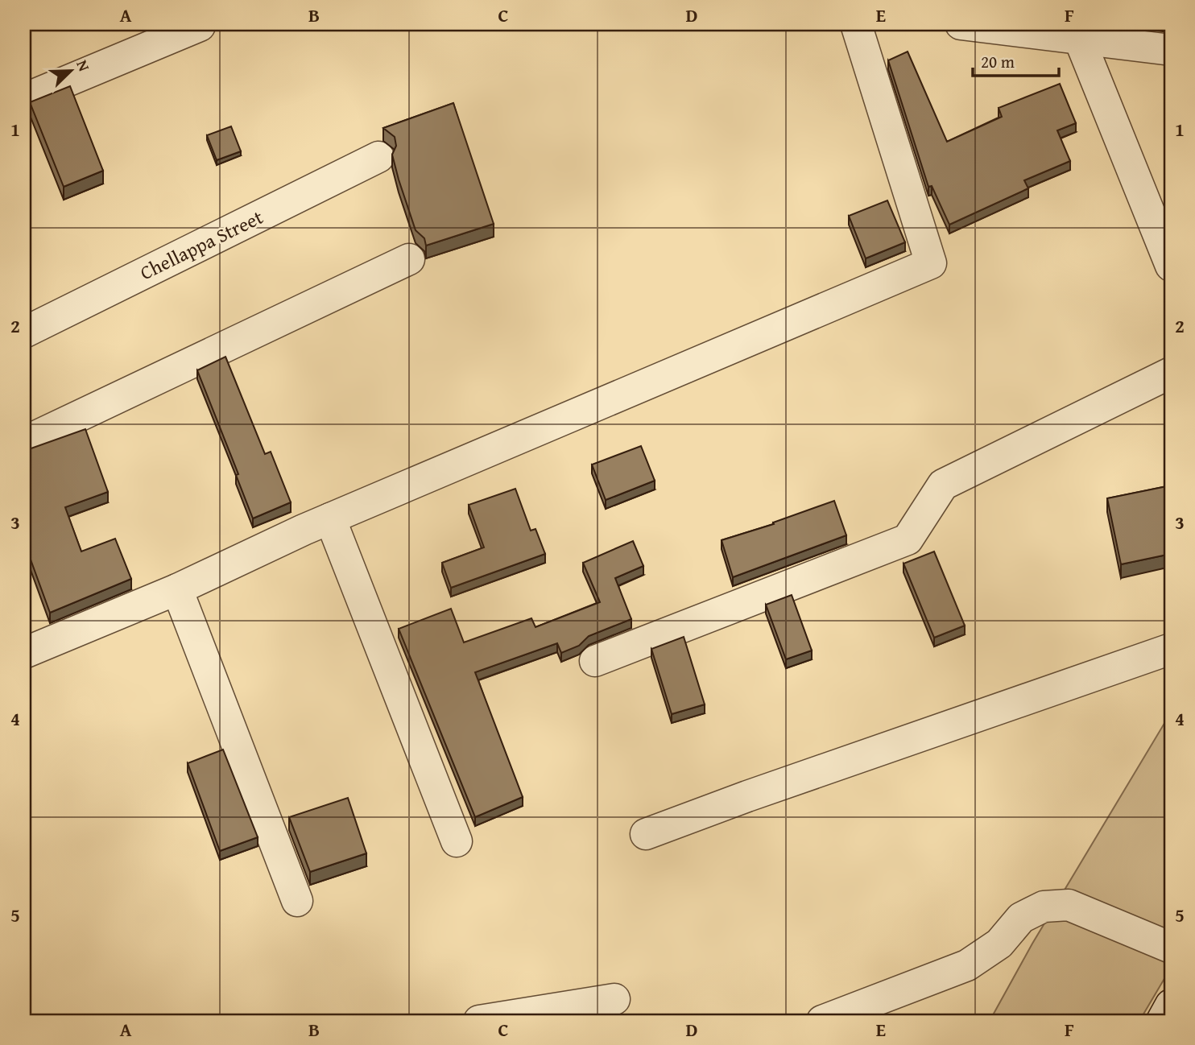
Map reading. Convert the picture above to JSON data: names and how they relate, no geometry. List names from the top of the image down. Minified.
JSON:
{"streets":{"street":["Chellappa Street"]},"scale_bar":"20 m","north":"top right","grid":{"columns":["A","B","C","D","E","F"],"rows":["1","2","3","4","5"]}}
